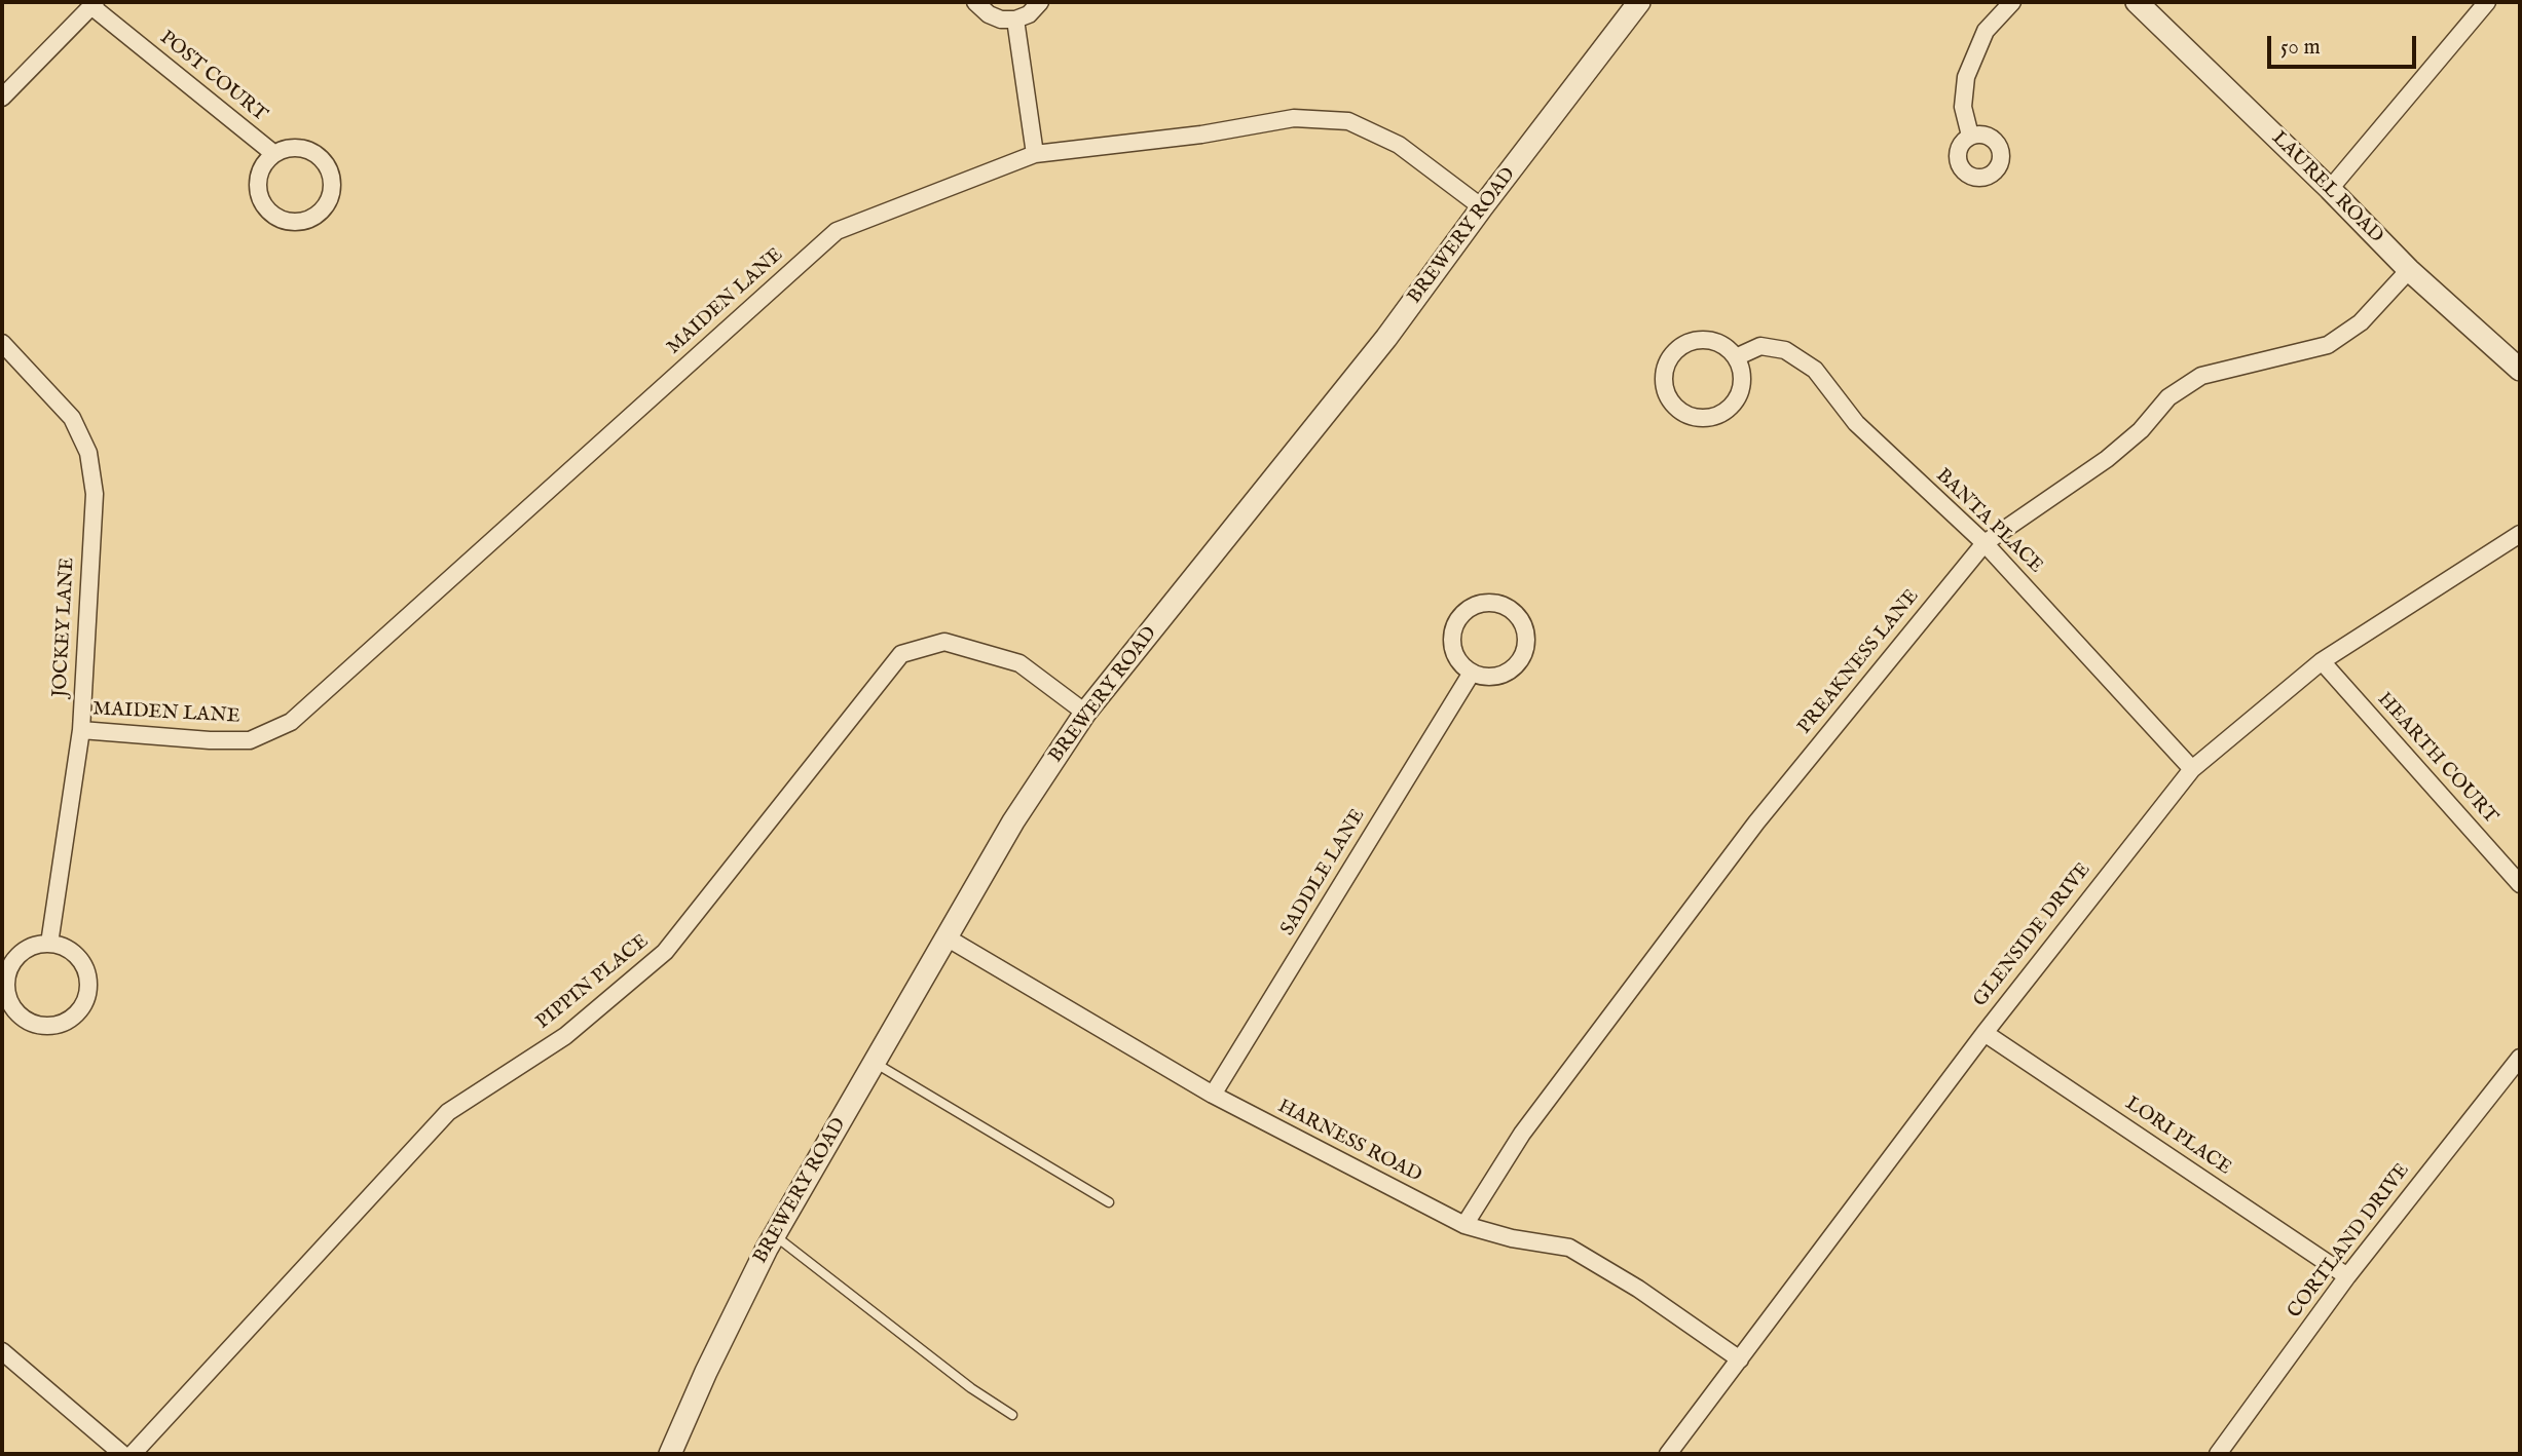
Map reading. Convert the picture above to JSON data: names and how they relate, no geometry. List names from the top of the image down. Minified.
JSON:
{"streets":{"street":["POST COURT","LAUREL ROAD","BREWERY ROAD","MAIDEN LANE","BANTA PLACE","JOCKEY LANE","PREAKNESS LANE","HEARTH COURT","SADDLE LANE","GLENSIDE DRIVE","PIPPIN PLACE","LORI PLACE","HARNESS ROAD","CORTLAND DRIVE"]},"crossings":[["LAUREL ROAD","PREAKNESS LANE"],["BREWERY ROAD","MAIDEN LANE"],["BREWERY ROAD","PIPPIN PLACE"],["BREWERY ROAD","HARNESS ROAD"],["MAIDEN LANE","JOCKEY LANE"],["BANTA PLACE","PREAKNESS LANE"],["BANTA PLACE","GLENSIDE DRIVE"],["PREAKNESS LANE","HARNESS ROAD"],["HEARTH COURT","GLENSIDE DRIVE"],["SADDLE LANE","HARNESS ROAD"],["GLENSIDE DRIVE","LORI PLACE"],["GLENSIDE DRIVE","HARNESS ROAD"],["LORI PLACE","CORTLAND DRIVE"]],"scale_bar":"50 m"}
